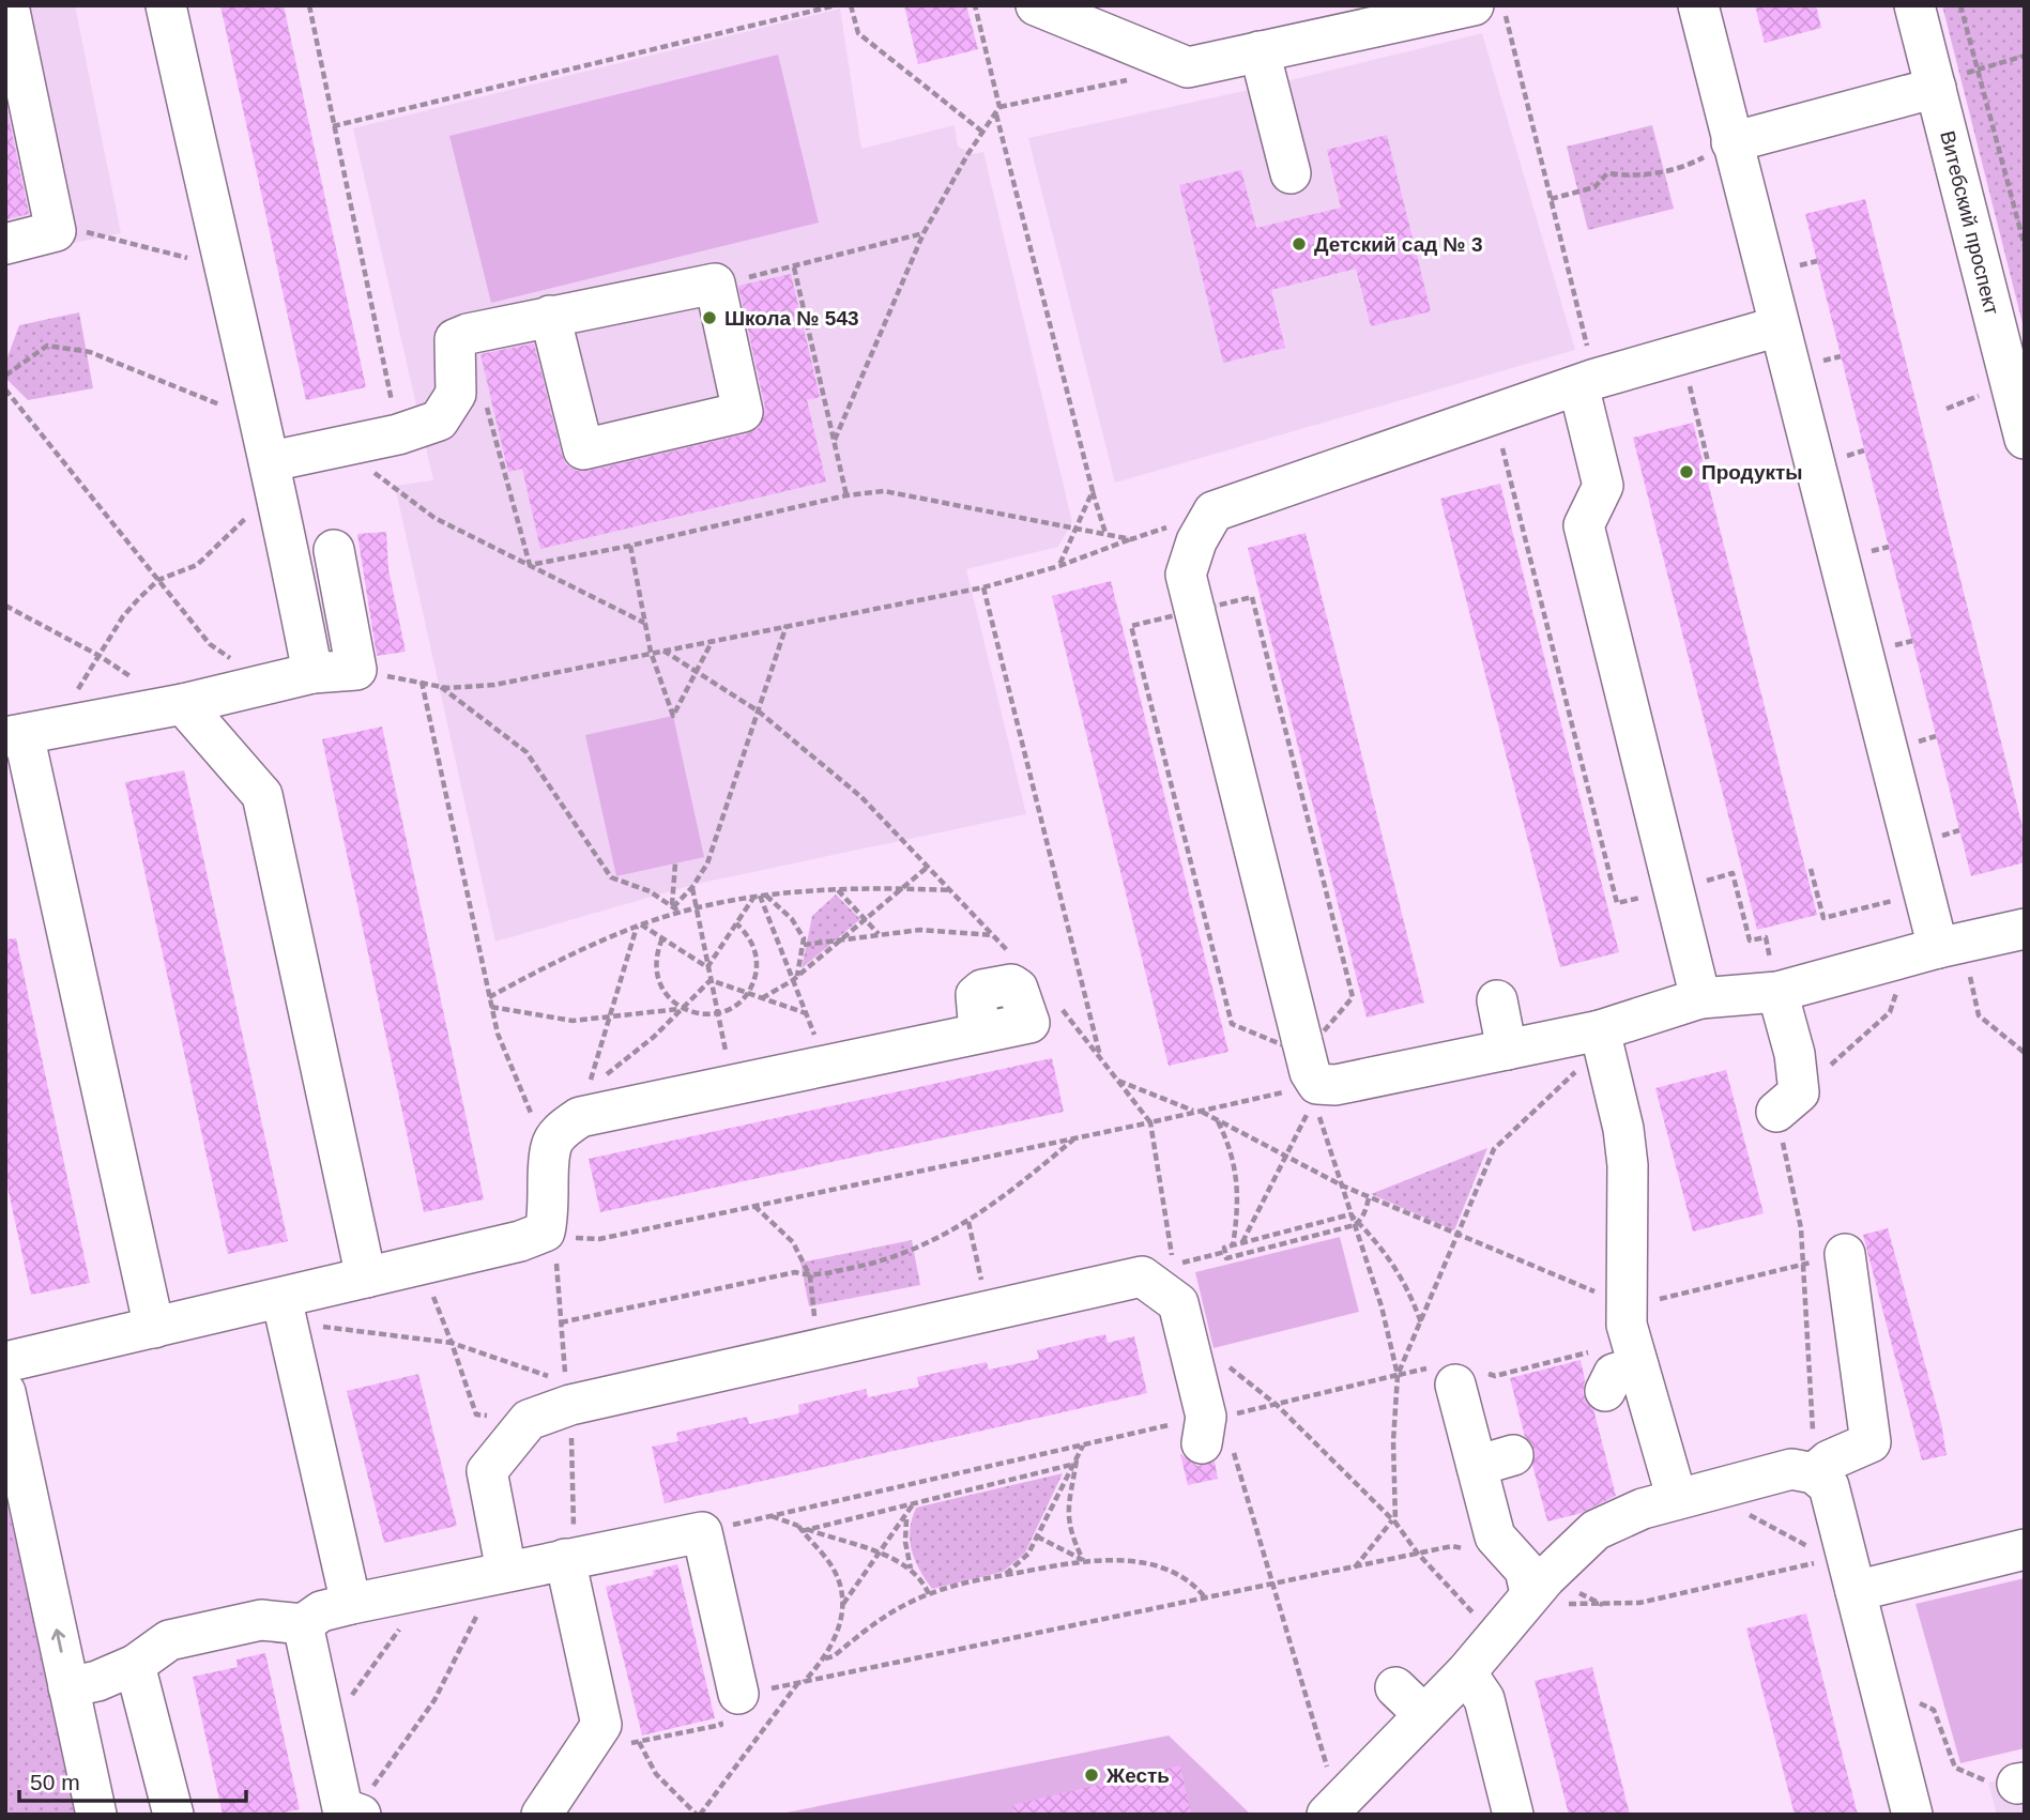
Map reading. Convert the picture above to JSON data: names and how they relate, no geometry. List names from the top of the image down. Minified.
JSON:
{"streets":{"street":["Витебский проспект"]},"places":["Детский сад № 3","Школа № 543","Продукты","Жесть"],"scale_bar":"50 m"}
